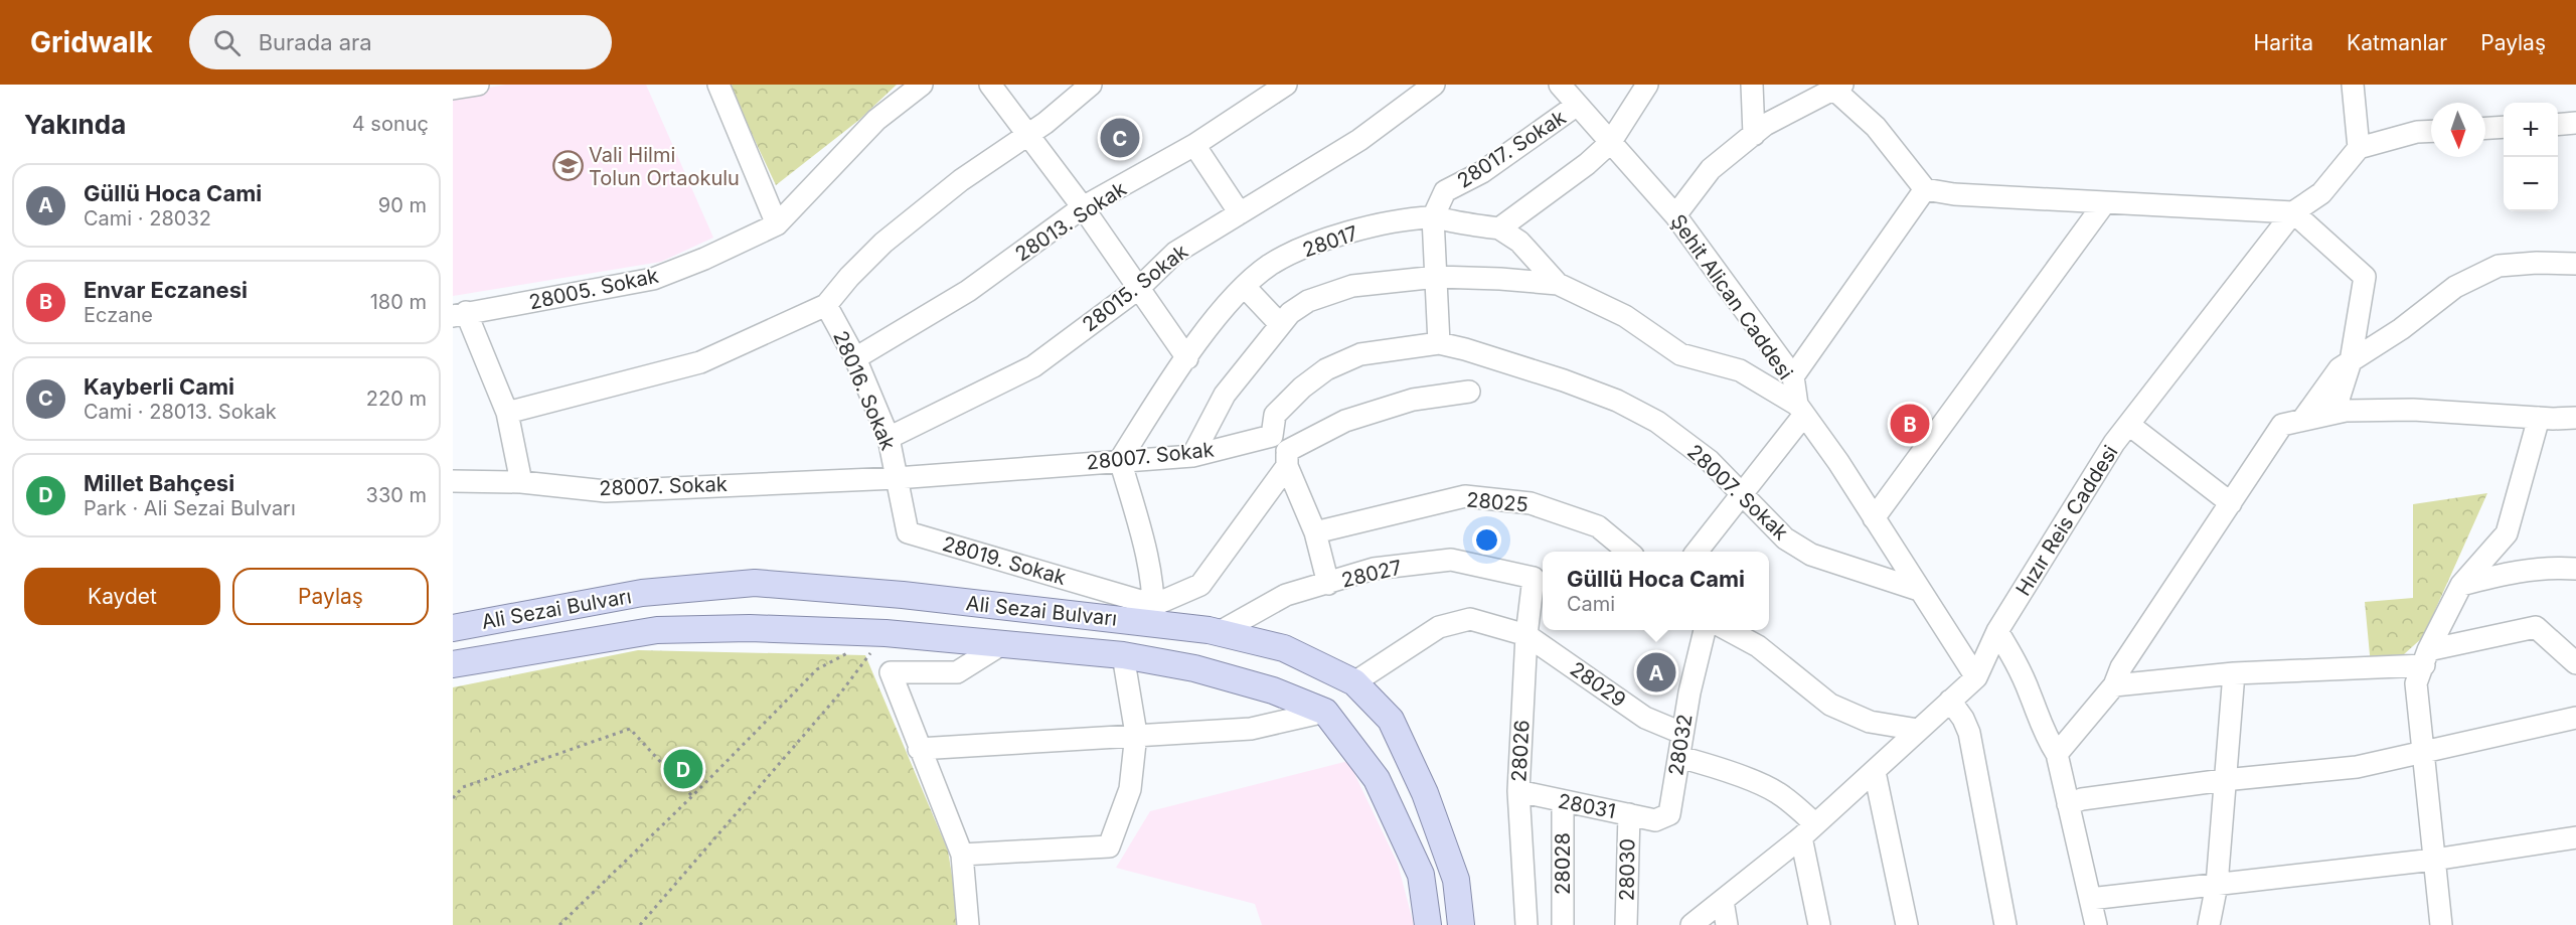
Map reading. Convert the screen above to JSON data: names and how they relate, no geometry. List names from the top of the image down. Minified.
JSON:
{"streets":{"main road":["Ali Sezai Bulvarı"],"street":["28017. Sokak","28013. Sokak","28017","28015. Sokak","28005. Sokak","Şehit Alican Caddesi","28016. Sokak","28007. Sokak","28025","Hızır Reis Caddesi","28019. Sokak","28027","28029","28032","28026","28031","28028","28030"]},"crossings":[["28017. Sokak","28017"],["28017. Sokak","Şehit Alican Caddesi"],["28013. Sokak","28016. Sokak"],["28017","28007. Sokak"],["28015. Sokak","28016. Sokak"],["Şehit Alican Caddesi","28007. Sokak"],["Şehit Alican Caddesi","Hızır Reis Caddesi"],["28016. Sokak","28007. Sokak"],["28016. Sokak","28019. Sokak"],["28007. Sokak","28019. Sokak"],["28019. Sokak","Ali Sezai Bulvarı"],["28027","Ali Sezai Bulvarı"],["28027","28026"],["Ali Sezai Bulvarı","28029"],["28029","28032"],["28029","28026"],["28032","28031"],["28026","28031"],["28031","28028"],["28031","28030"]],"places":{"school or university":["Vali Hilmi Tolun Ortaokulu"]},"north":"bottom","page":{"header":"Gridwalk","search":"Burada ara","nav":["Harita","Katmanlar","Paylaş"],"heading":["Yakında","4 sonuç"],"map_buttons":["+","−"],"pins":["C","B","A","D"],"list":[{"mark":"A","name":"Güllü Hoca Cami","note":"Cami · 28032","value":"90 m"},{"mark":"B","name":"Envar Eczanesi","note":"Eczane","value":"180 m"},{"mark":"C","name":"Kayberli Cami","note":"Cami · 28013. Sokak","value":"220 m"},{"mark":"D","name":"Millet Bahçesi","note":"Park · Ali Sezai Bulvarı","value":"330 m"}],"buttons":["Kaydet","Paylaş"],"popup":["Güllü Hoca Cami","Cami"]}}
